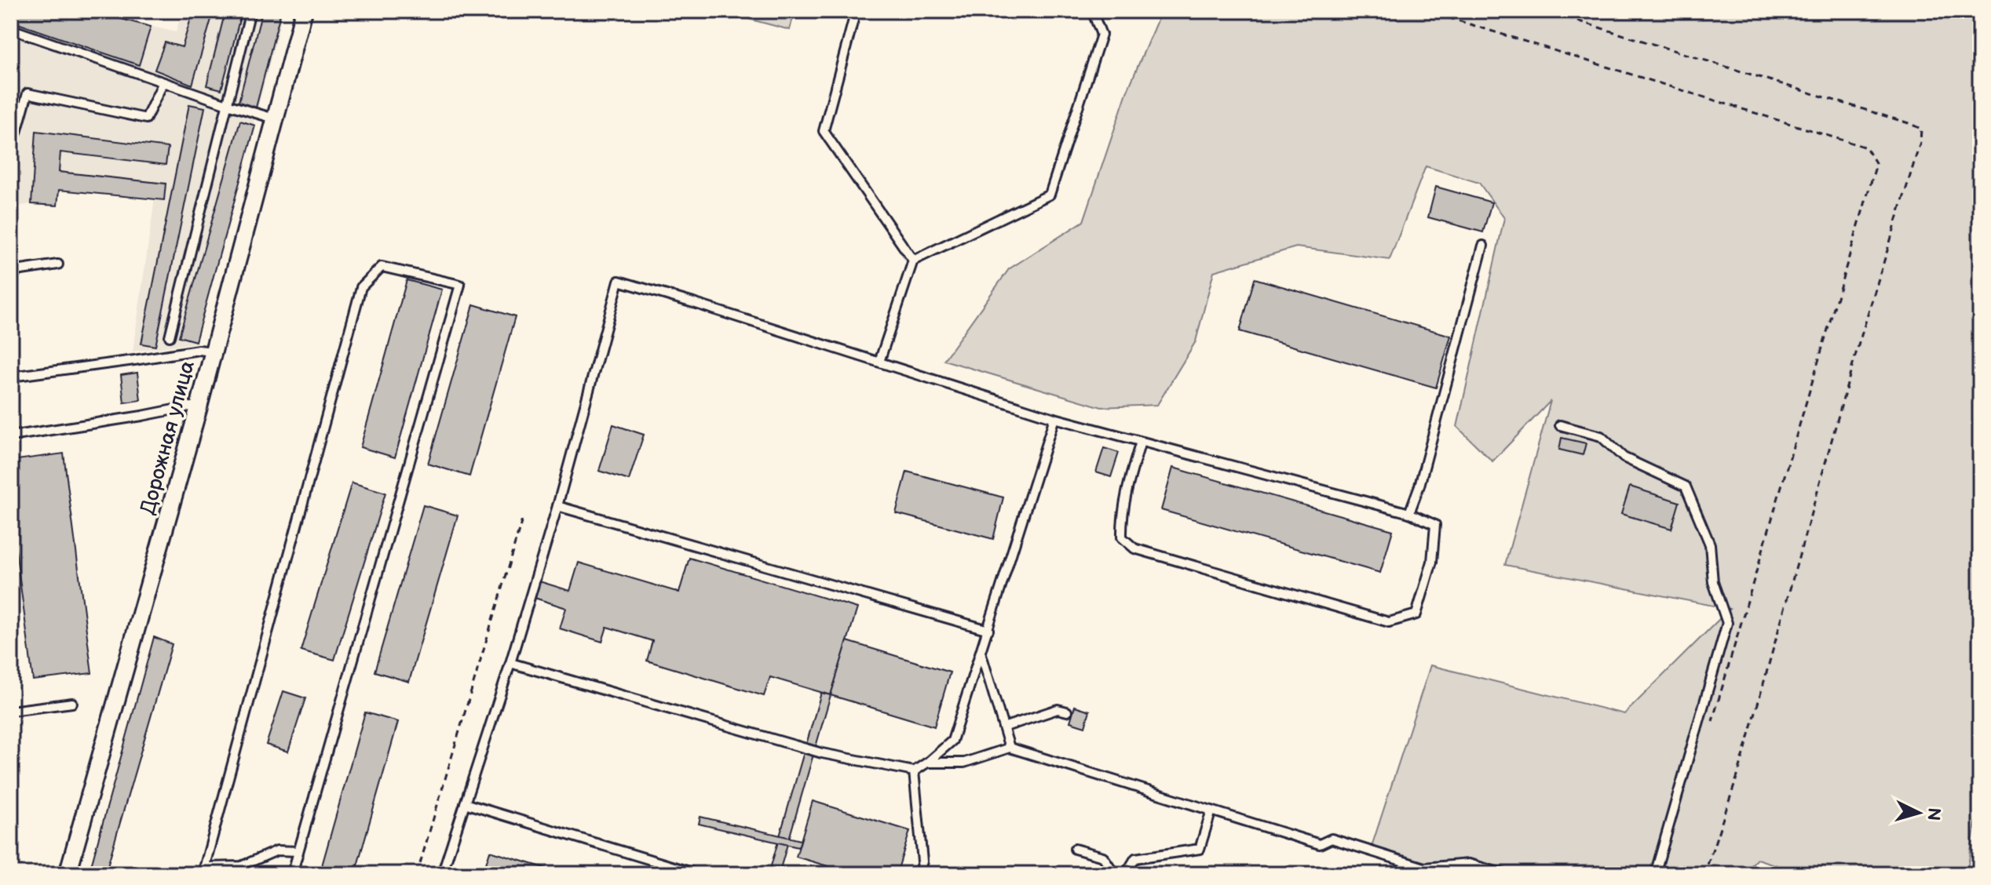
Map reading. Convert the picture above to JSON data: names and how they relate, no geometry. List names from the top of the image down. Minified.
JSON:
{"streets":{"street":["Дорожная улица"]},"north":"right"}
